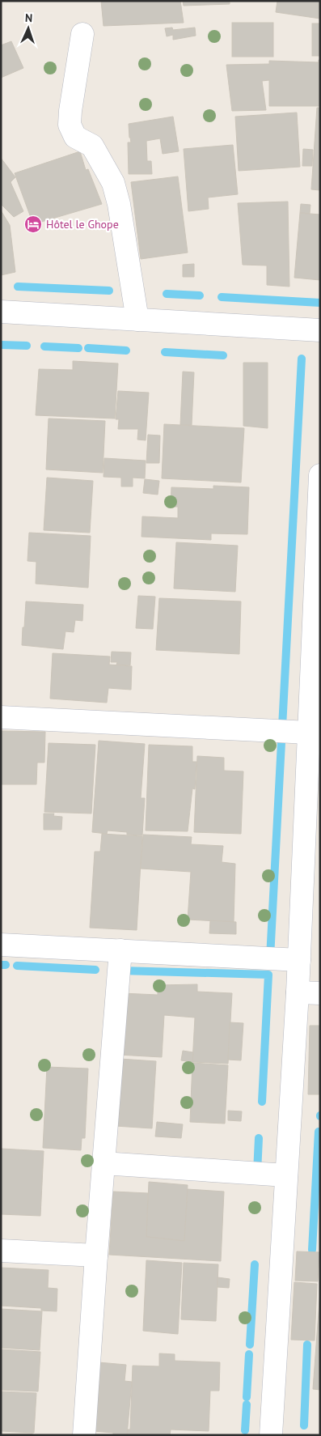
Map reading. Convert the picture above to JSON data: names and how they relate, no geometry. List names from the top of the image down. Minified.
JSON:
{"places":{"hotel":["Hôtel le Ghope"]},"north":"top"}
